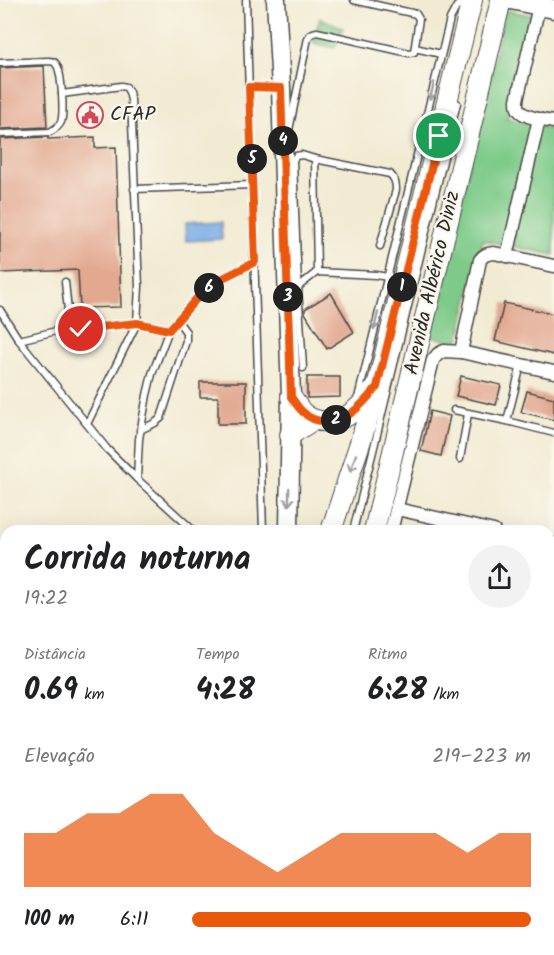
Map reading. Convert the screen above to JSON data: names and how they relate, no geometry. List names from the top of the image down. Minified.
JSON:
{"streets":{"main road":["Avenida Albérico Diniz"]},"places":{"public building":["CFAP"]},"page":{"pins":["4","5","1","6","3","2"],"heading":["Corrida noturna","19:22"],"stats":[["Distância","0.69 km"],["Tempo","4:28"],["Ritmo","6:28 /km"]],"chart":["Elevação","219–223 m"],"list":[{"name":"100 m","note":"6:11"}]}}
